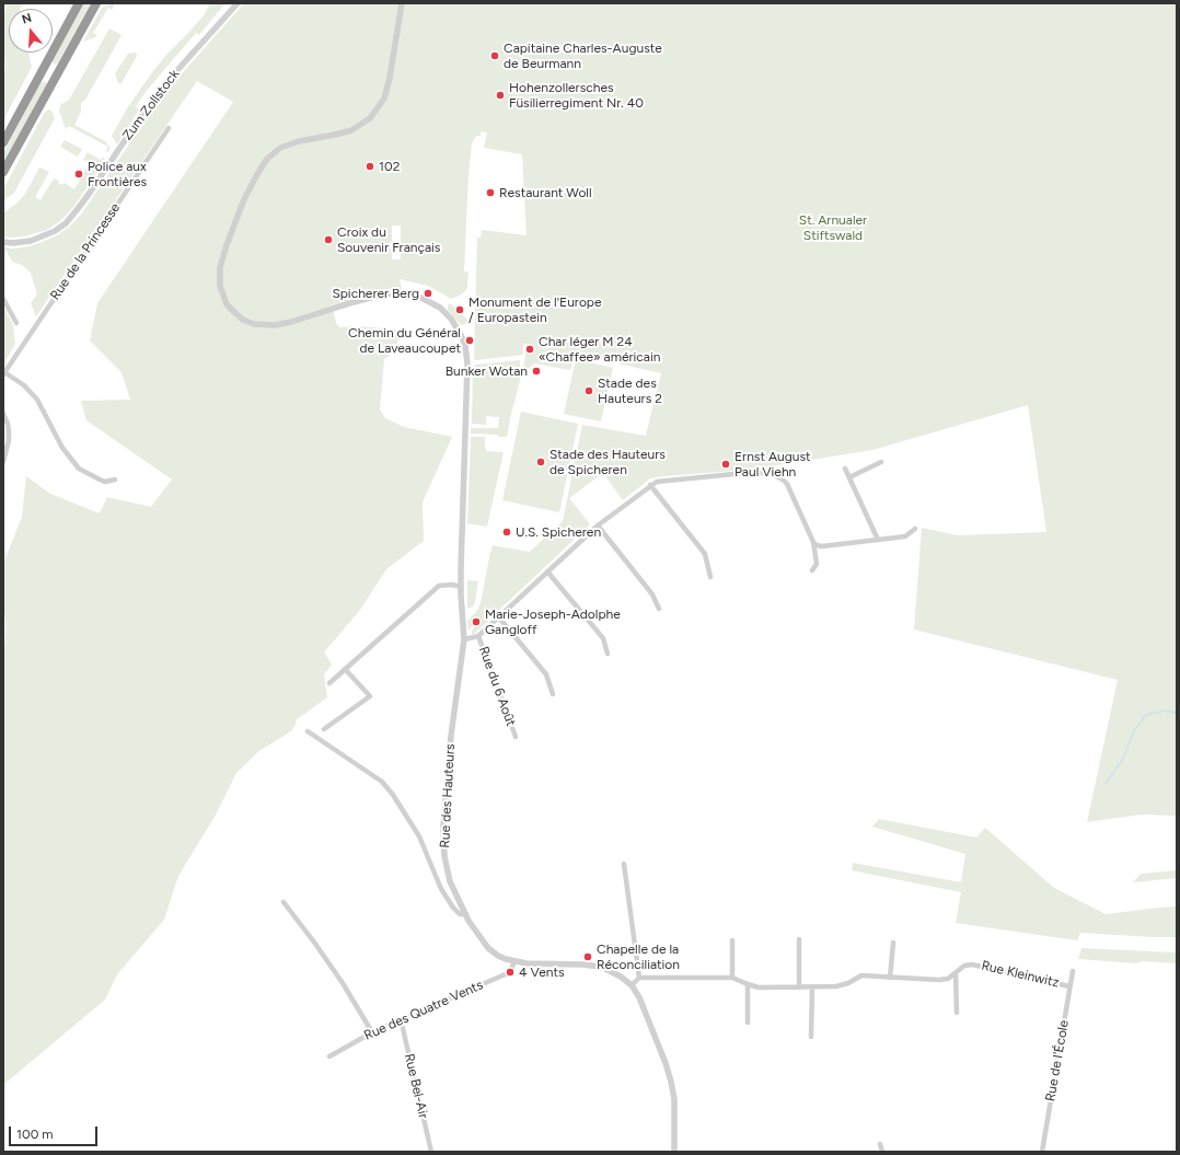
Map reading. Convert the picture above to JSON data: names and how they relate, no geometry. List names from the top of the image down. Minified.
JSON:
{"streets":{"street":["Zum Zollstock","Rue de la Princesse","Rue du 6 Août","Rue des Hauteurs","Rue Kleinwitz","Rue des Quatre Vents","Rue de l'École","Rue Bel-Air"]},"crossings":[["Rue des Hauteurs","Rue des Quatre Vents"],["Rue Kleinwitz","Rue de l'École"],["Rue des Quatre Vents","Rue Bel-Air"]],"parks":["St. Arnualer Stiftswald"],"places":["Capitaine Charles-Auguste de Beurmann","Hohenzollersches Füsilierregiment Nr. 40","102","Police aux Frontières","Restaurant Woll","Croix du Souvenir Français","Spicherer Berg","Monument de l'Europe / Europastein","Chemin du Général de Laveaucoupet","Char léger M 24 «Chaffee» américain","Bunker Wotan","Stade des Hauteurs 2","Stade des Hauteurs de Spicheren","Ernst August Paul Viehn","U.S. Spicheren","Marie-Joseph-Adolphe Gangloff","Chapelle de la Réconciliation","4 Vents"],"scale_bar":"100 m","north":"top"}
